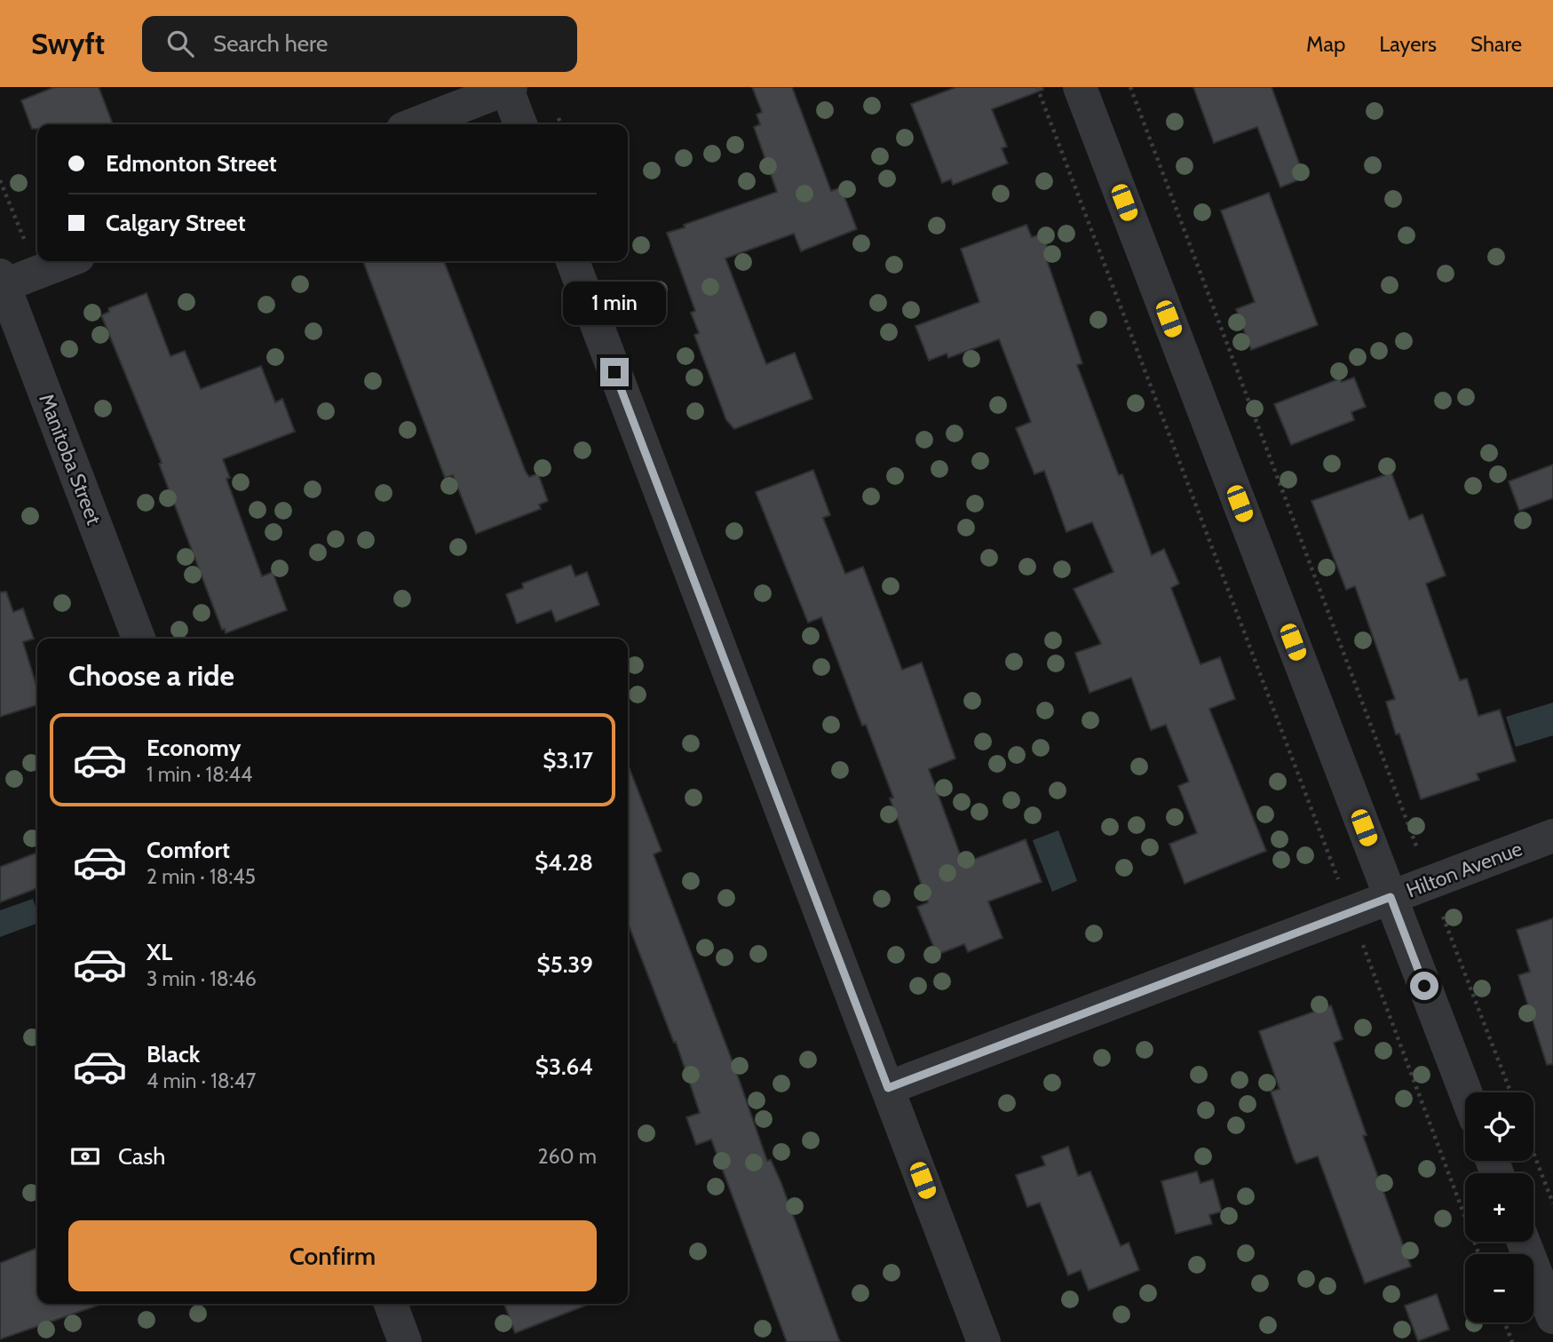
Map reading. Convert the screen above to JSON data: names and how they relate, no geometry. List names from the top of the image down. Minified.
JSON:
{"streets":{"street":["Manitoba Street","Hilton Avenue"]},"page":{"header":"Swyft","search":"Search here","nav":["Map","Layers","Share"],"banner":["Edmonton Street","Calgary Street"],"bubble":"1 min","heading":"Choose a ride","list":[{"name":"Economy","note":"1 min · 18:44","value":"$3.17"},{"name":"Comfort","note":"2 min · 18:45","value":"$4.28"},{"name":"XL","note":"3 min · 18:46","value":"$5.39"},{"name":"Black","note":"4 min · 18:47","value":"$3.64"}],"map_buttons":["+","−"],"pay":["Cash","260 m"],"buttons":"Confirm"}}
